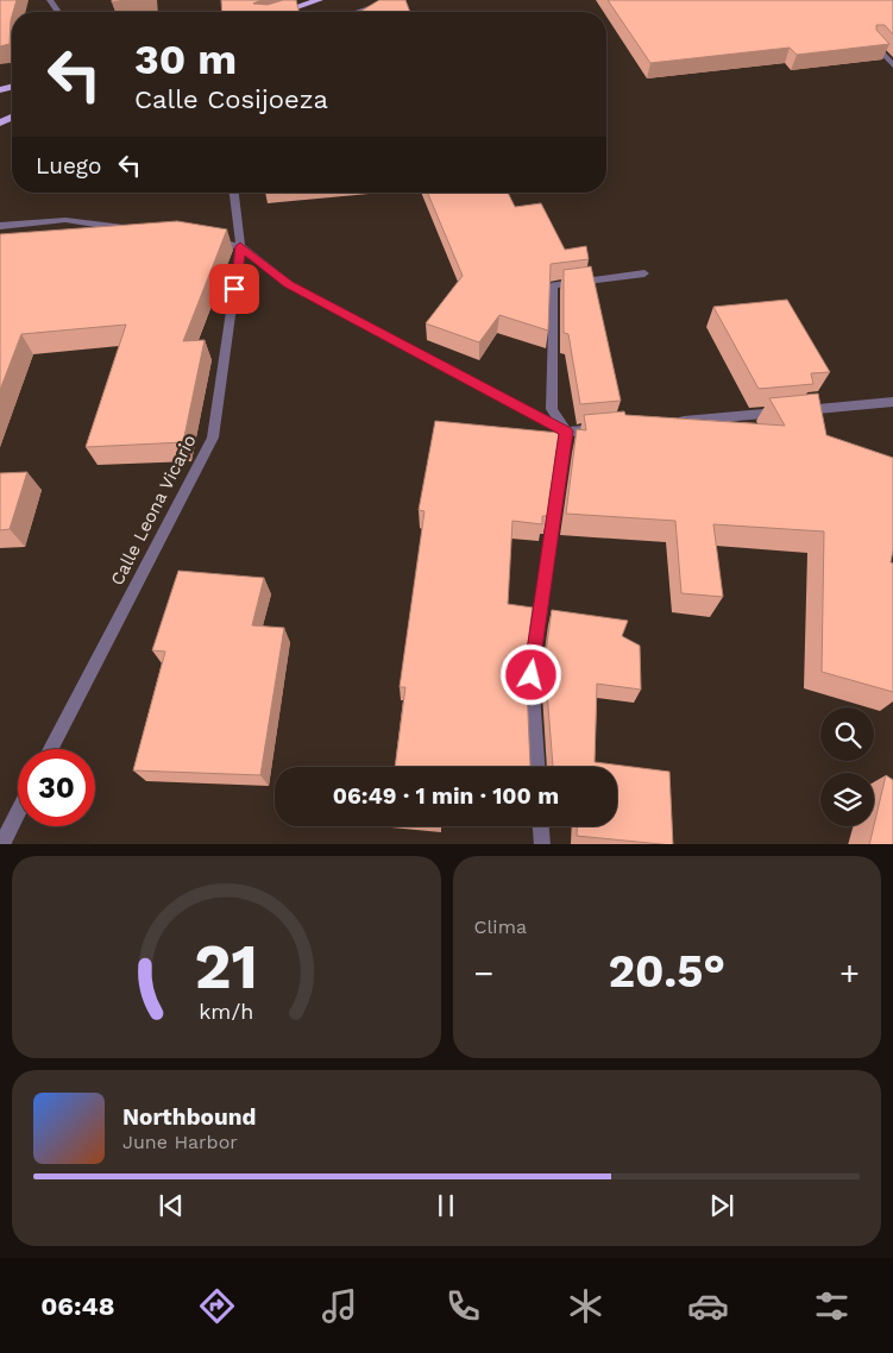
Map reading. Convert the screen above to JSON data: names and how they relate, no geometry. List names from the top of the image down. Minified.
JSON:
{"streets":{"street":["Calle Leona Vicario"]},"page":{"turn":["30 m","Calle Cosijoeza"],"then":"Luego","limit":"30","trip":"06:49 · 1 min · 100 m","tile":"Clima","heat":["−","20.5°","+"],"song":["Northbound","June Harbor"],"tabs":"06:48","gauge":["21","km/h"]}}
